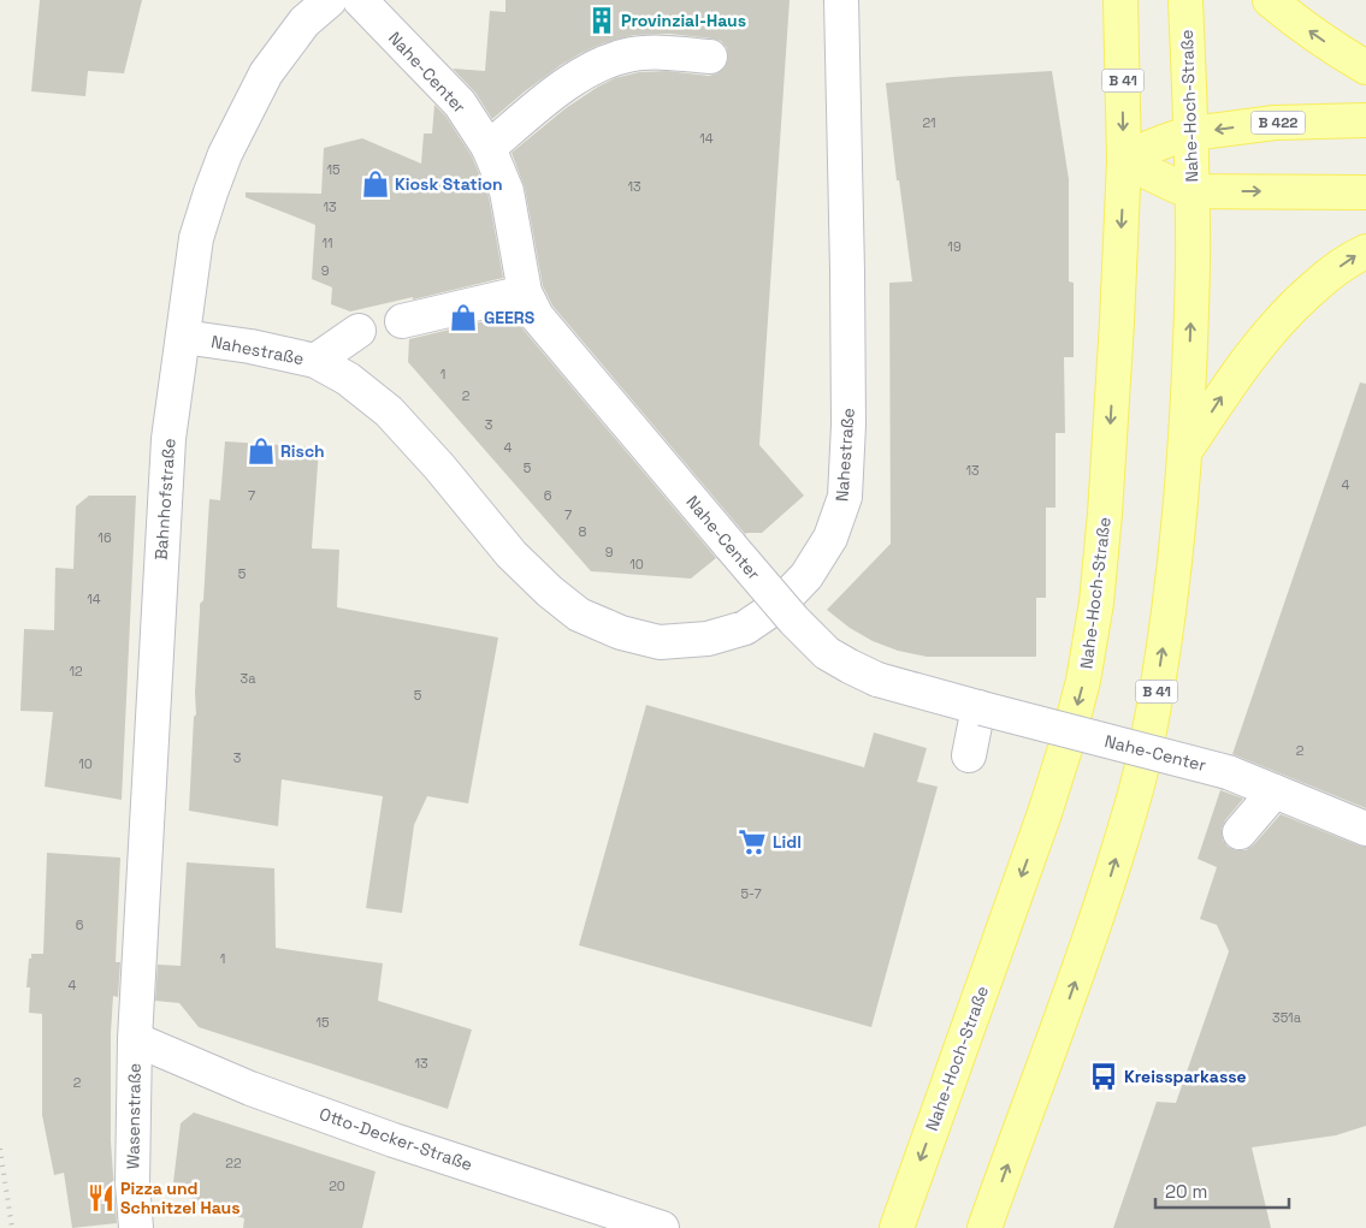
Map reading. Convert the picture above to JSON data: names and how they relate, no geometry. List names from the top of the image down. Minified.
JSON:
{"streets":{"main road":["B 41","Nahe-Hoch-Straße","B 422"],"street":["Nahe-Center","Nahestraße","Bahnhofstraße","Wasenstraße","Otto-Decker-Straße"]},"crossings":[["Nahe-Hoch-Straße","B 422"],["Nahestraße","Bahnhofstraße"],["Bahnhofstraße","Wasenstraße"],["Bahnhofstraße","Otto-Decker-Straße"],["Wasenstraße","Otto-Decker-Straße"]],"places":{"building":["Provinzial-Haus"],"shop":["Kiosk Station","GEERS","Risch"],"supermarket":["Lidl"],"bus stop":["Kreissparkasse"],"restaurant":["Pizza und Schnitzel Haus"]},"house_numbers":["21","14","15","13","13","11","19","9","1","2","3","4","5","13","4","7","6","7","8","16","9","10","5","14","12","3a","5","2","3","10","5-7","6","1","4","351a","15","13","2","22","20"],"scale_bar":"20 m"}
